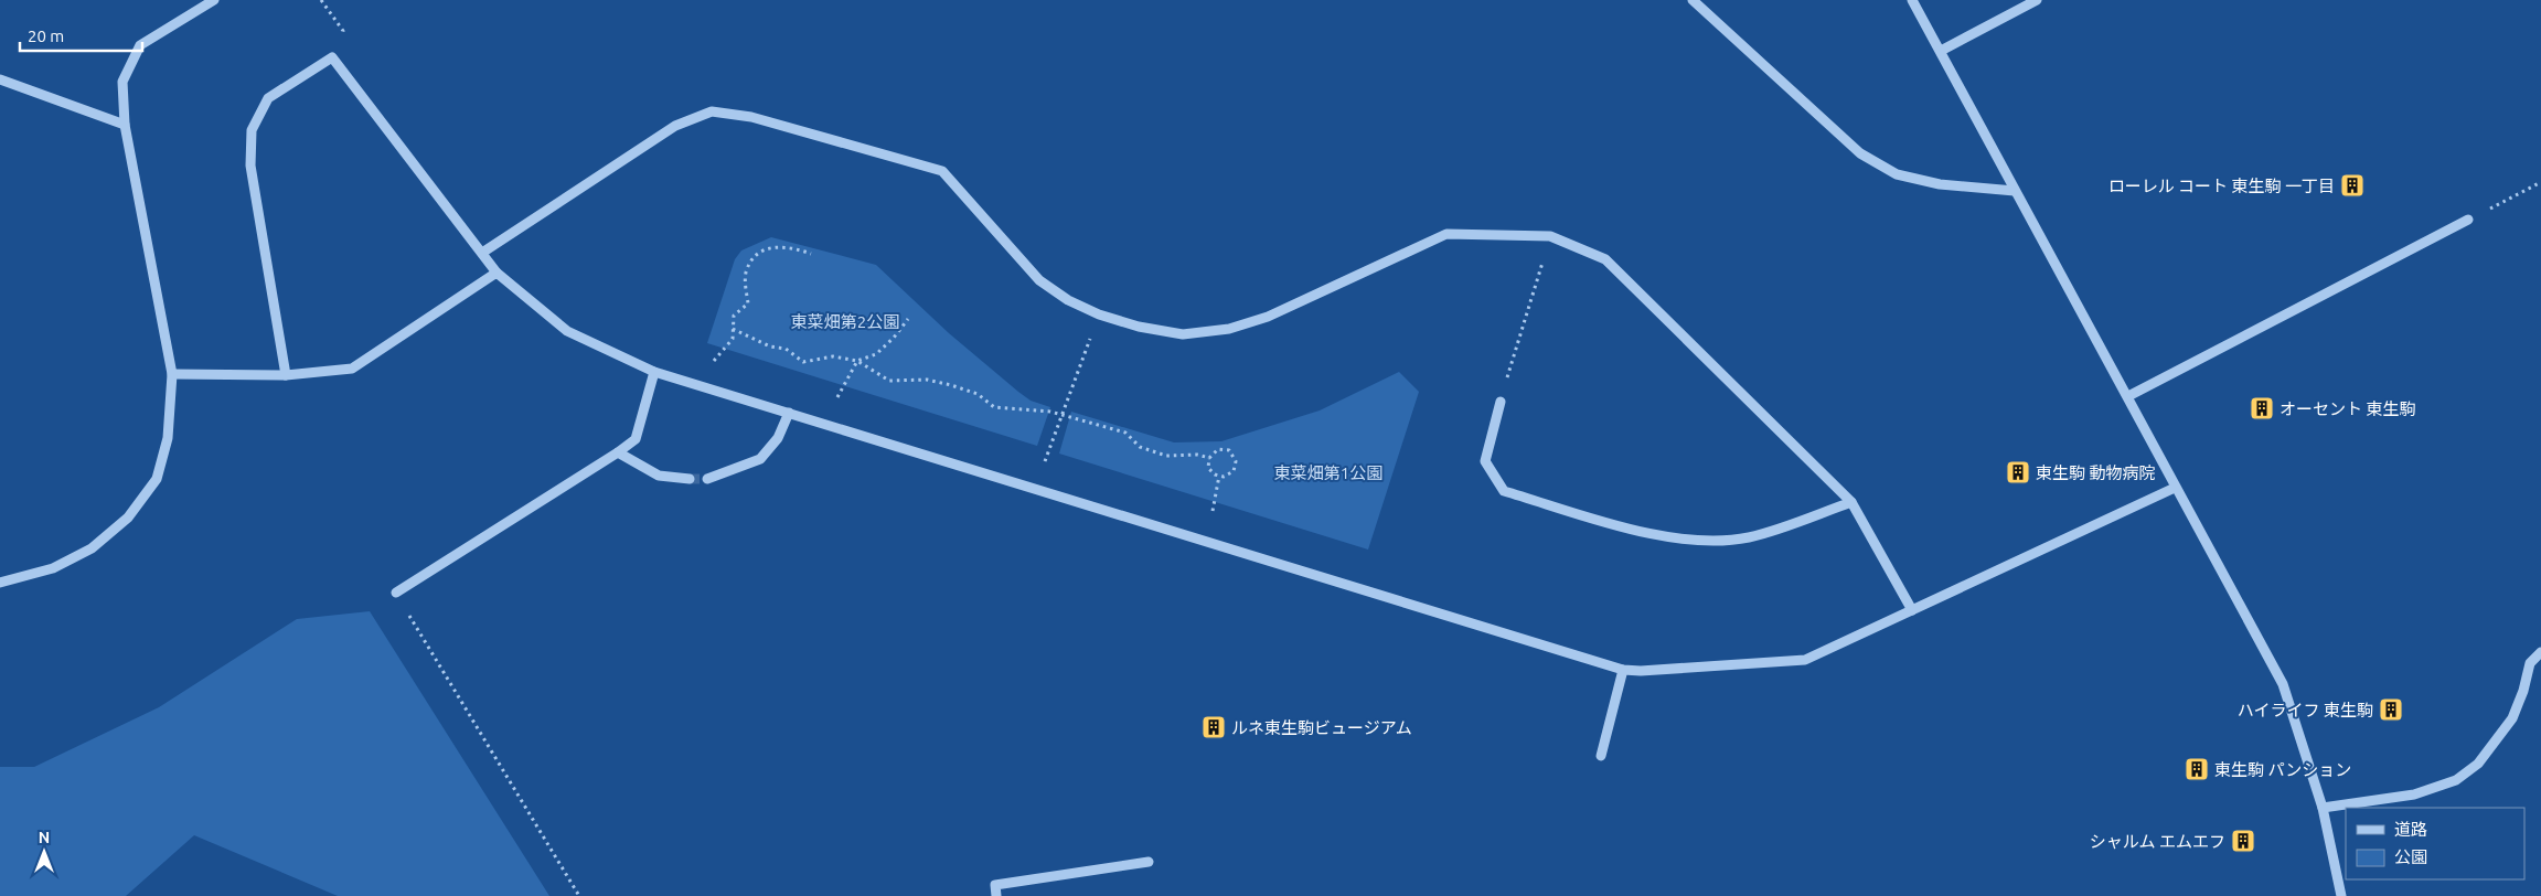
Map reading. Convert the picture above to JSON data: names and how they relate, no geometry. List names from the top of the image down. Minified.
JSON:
{"parks":["東菜畑第2公園","東菜畑第1公園"],"places":{"building":["ローレル コート 東生駒 一丁目","オーセント 東生駒","東生駒 動物病院","ハイライフ 東生駒","ルネ東生駒ビュージアム","東生駒 パンション","シャルム エムエフ"]},"legend":["道路","公園"],"scale_bar":"20 m","north":"top"}
